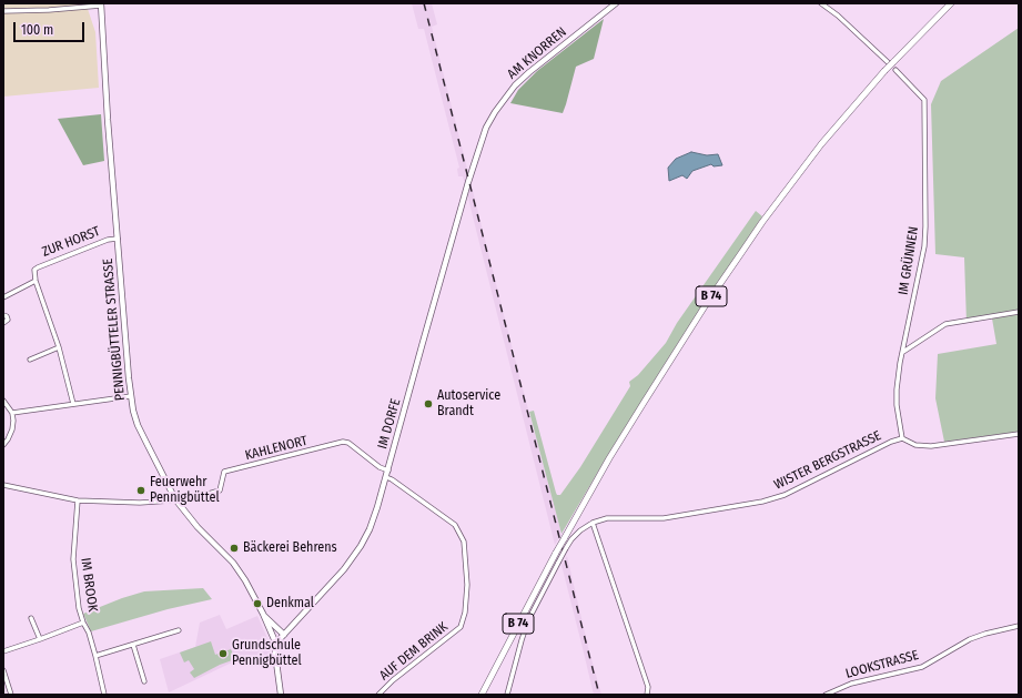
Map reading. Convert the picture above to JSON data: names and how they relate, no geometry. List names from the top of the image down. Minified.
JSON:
{"streets":{"main road":["B 74"],"street":["AM KNORREN","ZUR HORST","IM GRÜNNEN","PENNIGBÜTTELER STRASSE","IM DORFE","KAHLENORT","WISTER BERGSTRASSE","IM BROOK","AUF DEM BRINK","LOOKSTRASSE"]},"crossings":[["AM KNORREN","IM DORFE"],["ZUR HORST","PENNIGBÜTTELER STRASSE"],["IM GRÜNNEN","WISTER BERGSTRASSE"],["PENNIGBÜTTELER STRASSE","IM DORFE"],["PENNIGBÜTTELER STRASSE","KAHLENORT"],["IM DORFE","KAHLENORT"],["IM DORFE","AUF DEM BRINK"]],"places":["Autoservice Brandt","Feuerwehr Pennigbüttel","Bäckerei Behrens","Denkmal","Grundschule Pennigbüttel"],"scale_bar":"100 m"}
